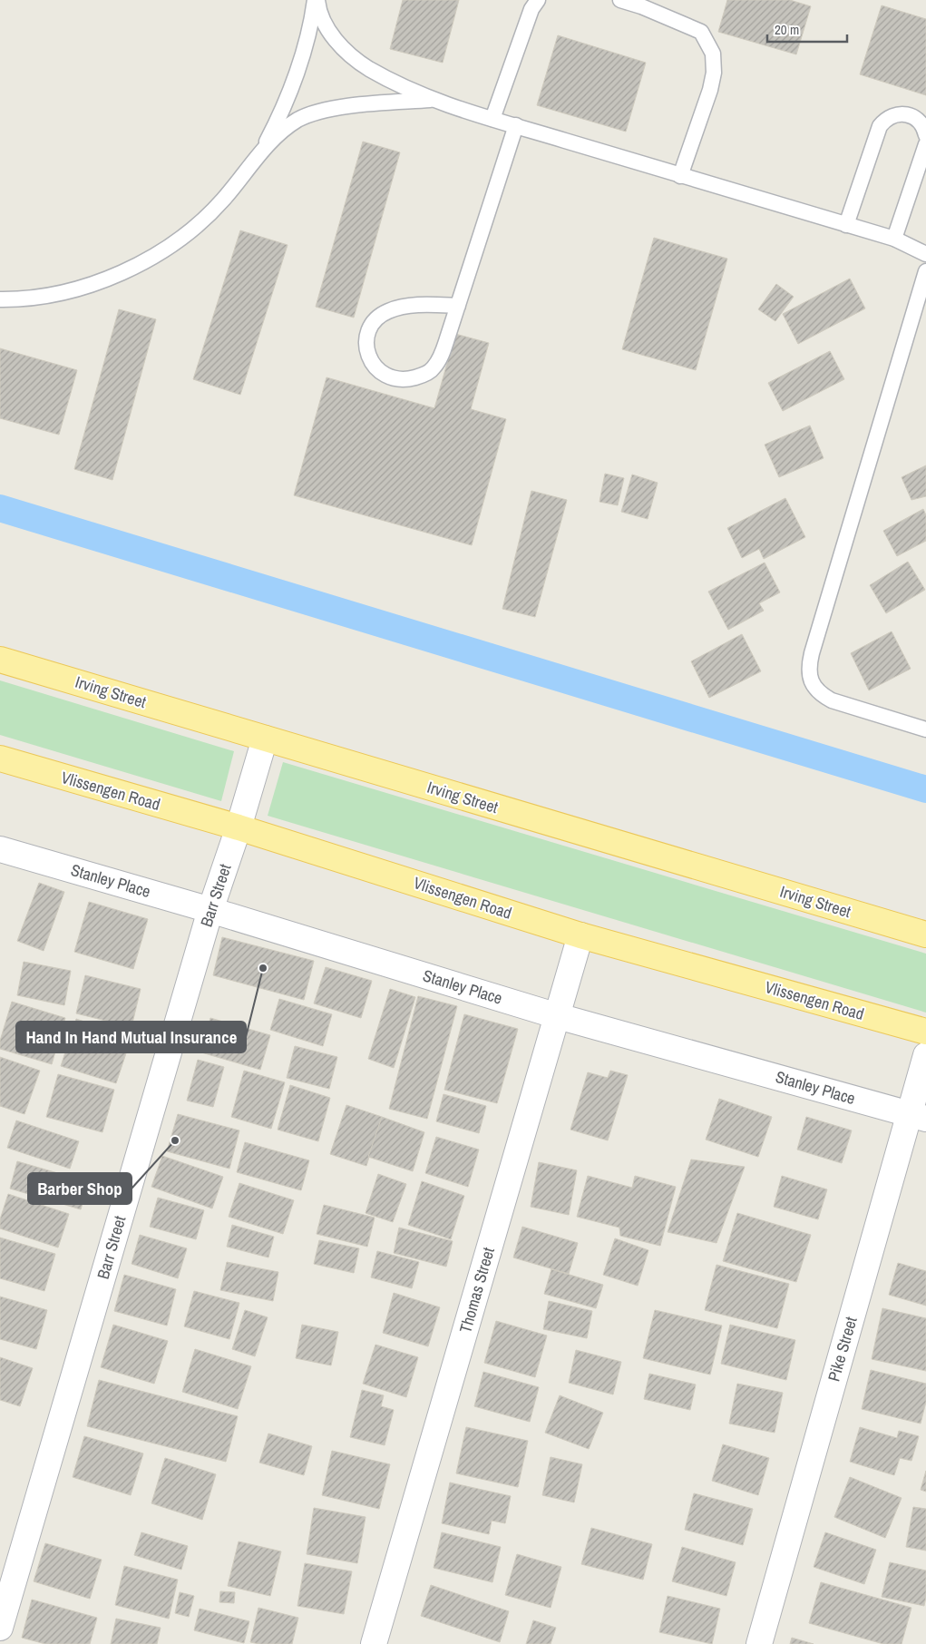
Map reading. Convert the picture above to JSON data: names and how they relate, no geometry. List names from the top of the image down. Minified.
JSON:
{"streets":{"main road":["Irving Street","Vlissengen Road"],"street":["Stanley Place","Barr Street","Thomas Street","Pike Street"]},"crossings":[["Irving Street","Barr Street"],["Vlissengen Road","Barr Street"],["Vlissengen Road","Thomas Street"],["Stanley Place","Barr Street"],["Stanley Place","Thomas Street"],["Stanley Place","Pike Street"]],"places":["Hand In Hand Mutual Insurance","Barber Shop"],"scale_bar":"20 m"}
